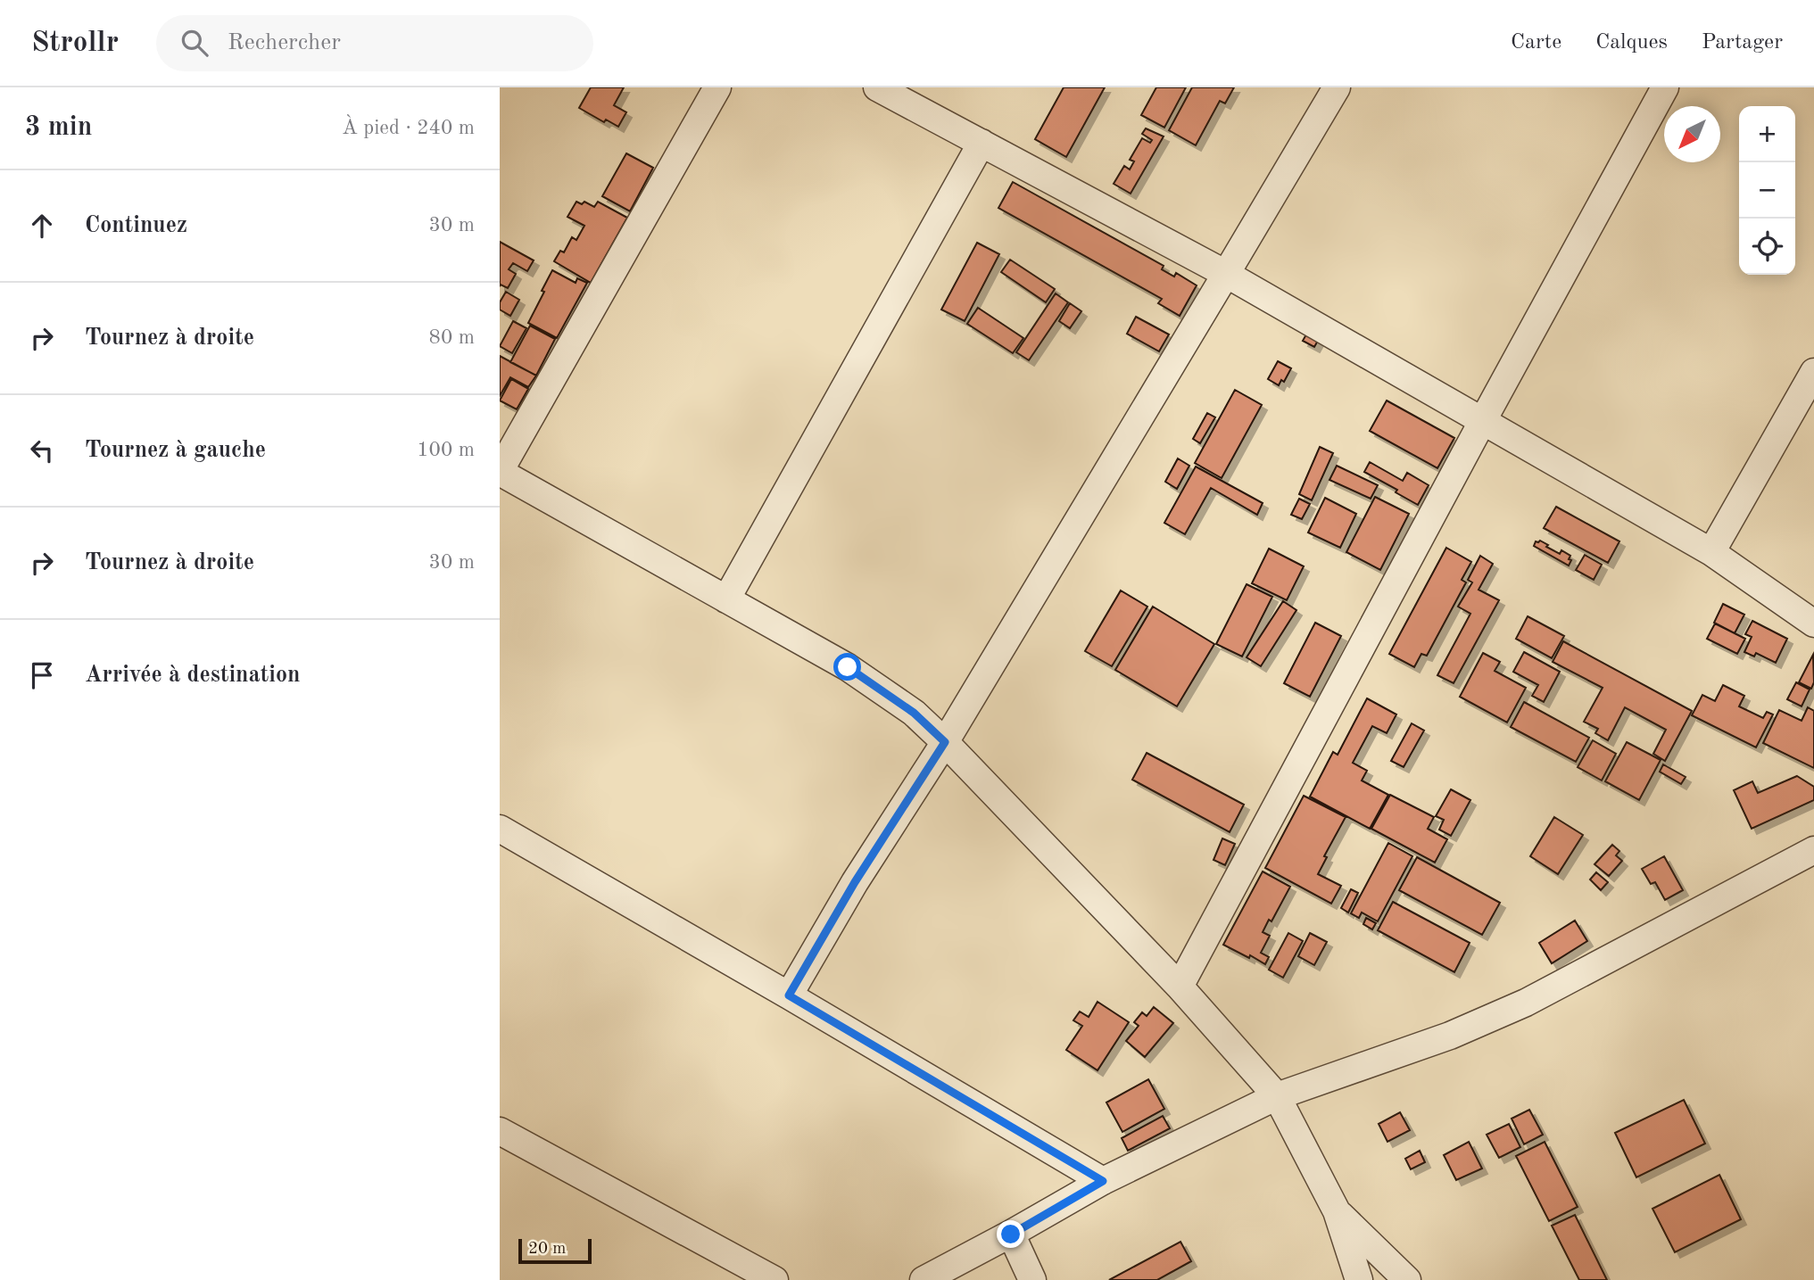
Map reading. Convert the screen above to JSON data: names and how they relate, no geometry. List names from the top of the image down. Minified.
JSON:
{"scale_bar":"20 m","north":"bottom left","page":{"header":"Strollr","search":"Rechercher","nav":["Carte","Calques","Partager"],"heading":["3 min","À pied · 240 m"],"map_buttons":["+","−"],"list":[["Continuez","30 m"],["Tournez à droite","80 m"],["Tournez à gauche","100 m"],["Tournez à droite","30 m"],"Arrivée à destination"],"scale":"20 m"}}
